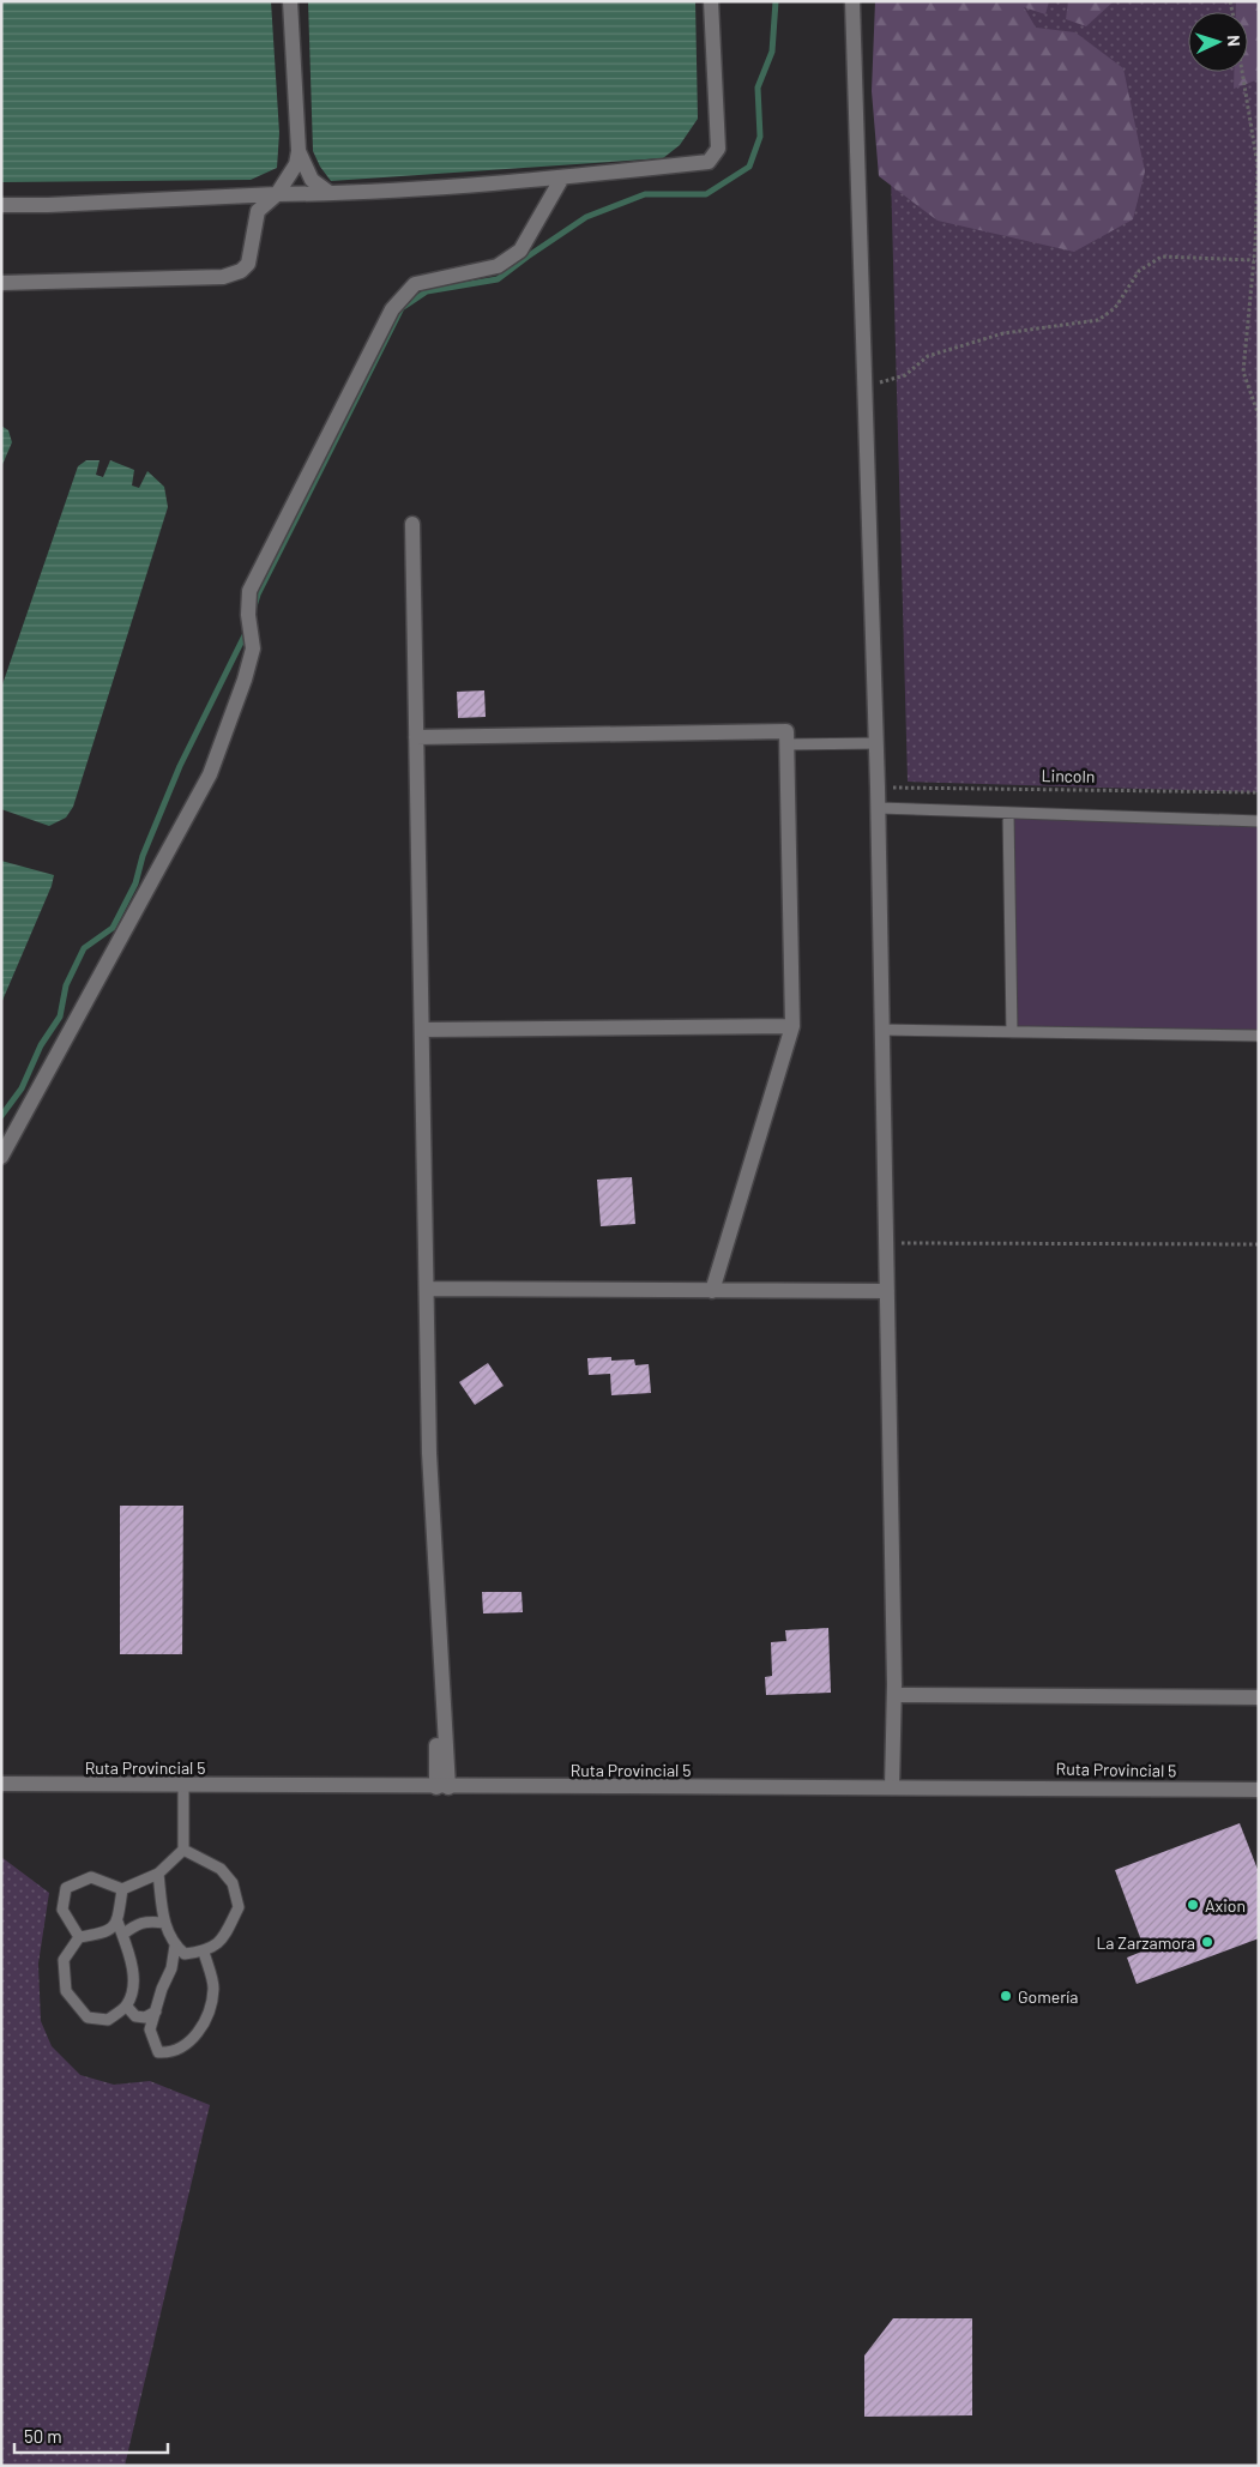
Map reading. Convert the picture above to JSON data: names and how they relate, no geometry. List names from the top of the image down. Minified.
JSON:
{"streets":{"street":["Ruta Provincial 5"],"path":["Lincoln"]},"places":["Axion","La Zarzamora","Gomería"],"scale_bar":"50 m","north":"right"}
